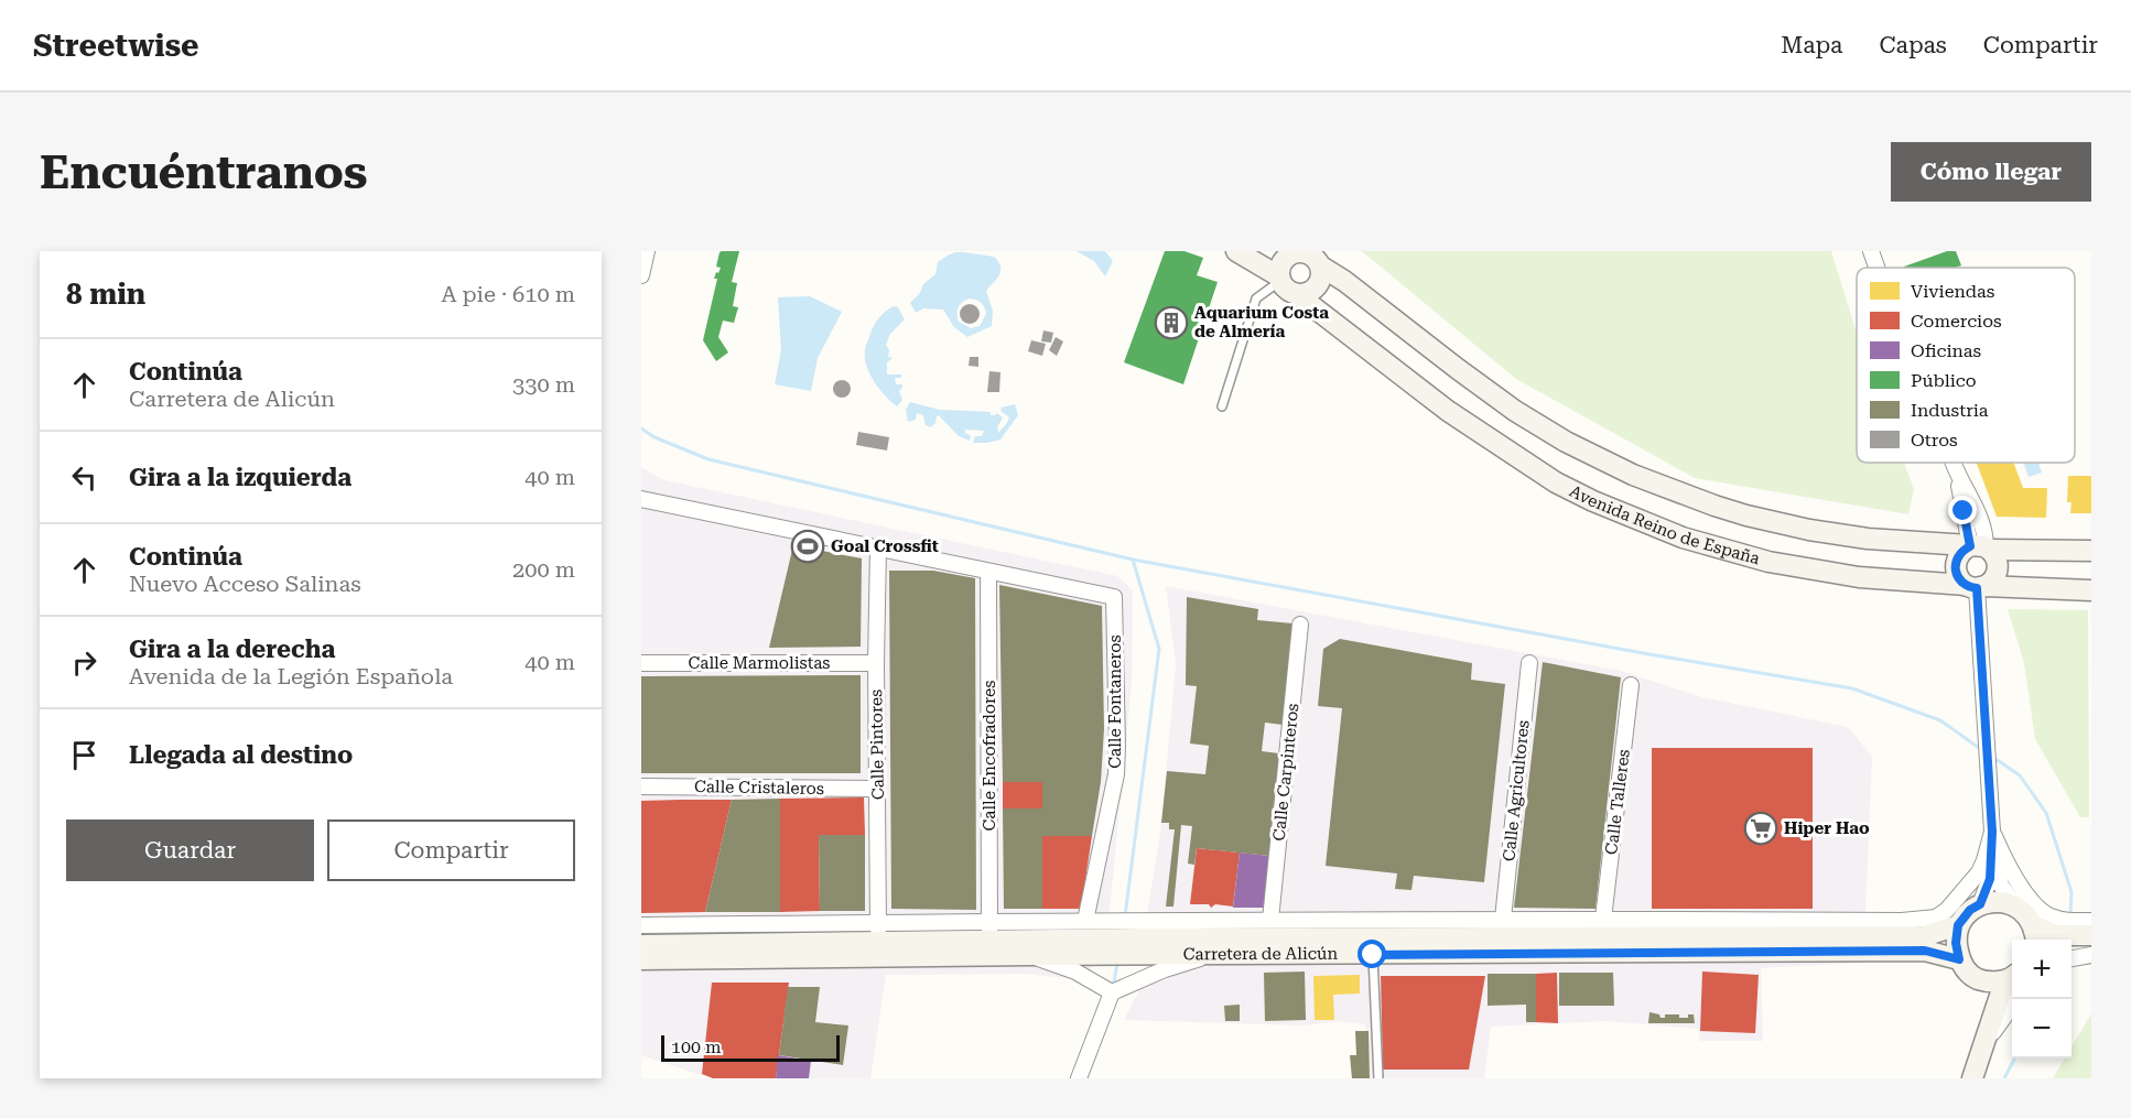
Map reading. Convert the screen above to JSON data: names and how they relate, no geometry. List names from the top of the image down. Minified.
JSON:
{"streets":{"main road":["Avenida Reino de España","Carretera de Alicún"],"street":["Calle Marmolistas","Calle Fontaneros","Calle Pintores","Calle Encofradores","Calle Carpinteros","Calle Cristaleros","Calle Agricultores","Calle Talleres"]},"crossings":[["Calle Marmolistas","Calle Pintores"],["Calle Fontaneros","Calle Encofradores"],["Calle Pintores","Calle Cristaleros"],["Calle Pintores","Carretera de Alicún"],["Calle Encofradores","Carretera de Alicún"]],"places":{"building":["Aquarium Costa de Almería"],"sports":["Goal Crossfit"],"supermarket":["Hiper Hao"]},"legend":["Viviendas","Comercios","Oficinas","Público","Industria","Otros"],"scale_bar":"100 m","page":{"header":"Streetwise","nav":["Mapa","Capas","Compartir"],"buttons":["Cómo llegar",["Guardar","Compartir"]],"title":"Encuéntranos","heading":["8 min","A pie · 610 m"],"list":[["Continúa","Carretera de Alicún","330 m"],["Gira a la izquierda","40 m"],["Continúa","Nuevo Acceso Salinas","200 m"],["Gira a la derecha","Avenida de la Legión Española","40 m"],"Llegada al destino"],"map_buttons":["+","−"],"scale":"100 m"}}
